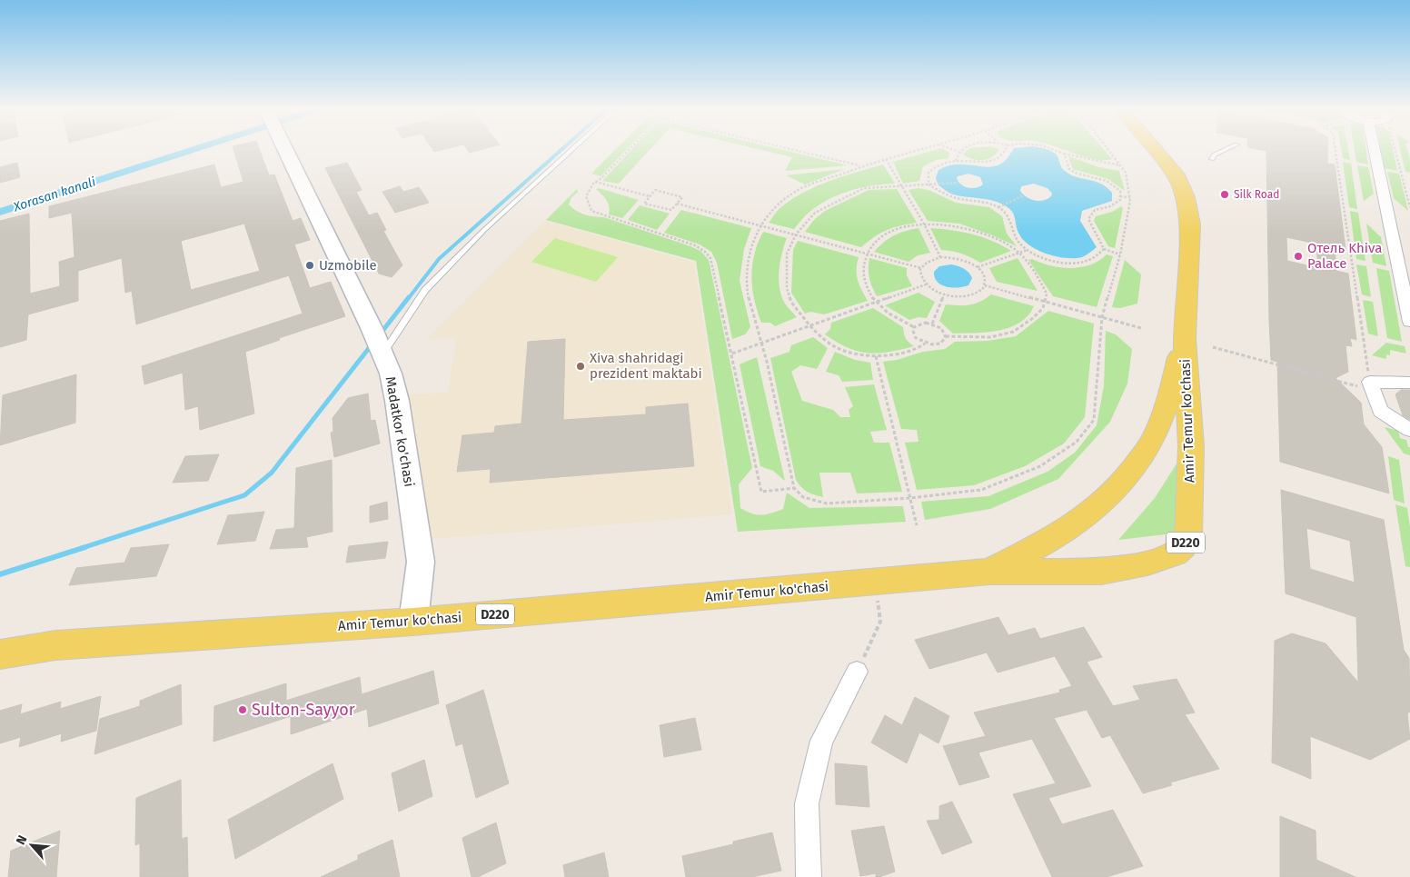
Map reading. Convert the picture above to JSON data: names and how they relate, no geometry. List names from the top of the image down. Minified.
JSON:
{"streets":{"main road":["Amir Temur ko'chasi","D220"],"street":["Madatkor ko'chasi"]},"crossings":[["Amir Temur ko'chasi","Madatkor ko'chasi"]],"water":["Xorasan kanali"],"places":["Silk Road","Отель Khiva Palace","Uzmobile","Xiva shahridagi prezident maktabi","Sulton-Sayyor"],"north":"top left"}
